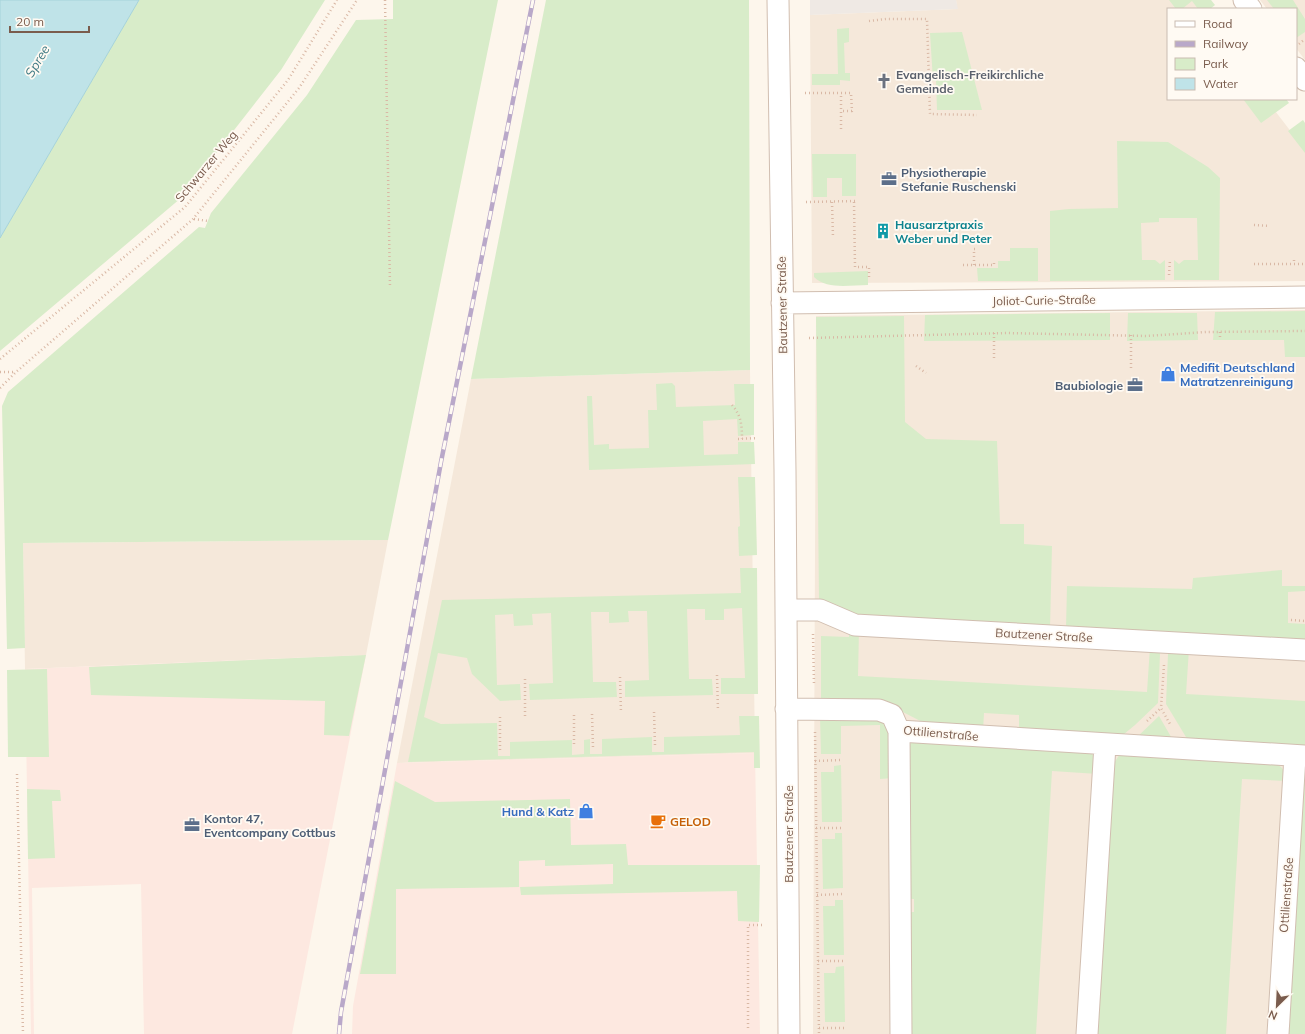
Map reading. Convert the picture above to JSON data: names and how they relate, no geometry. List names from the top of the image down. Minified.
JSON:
{"streets":{"street":["Joliot-Curie-Straße","Bautzener Straße","Ottilienstraße"],"path":["Schwarzer Weg"]},"crossings":[["Joliot-Curie-Straße","Bautzener Straße"],["Bautzener Straße","Ottilienstraße"]],"water":["Spree"],"places":{"church":["Evangelisch-Freikirchliche Gemeinde"],"office":["Physiotherapie Stefanie Ruschenski","Baubiologie","Kontor 47, Eventcompany Cottbus"],"building":["Hausarztpraxis Weber und Peter"],"shop":["Medifit Deutschland Matratzenreinigung","Hund & Katz"],"cafe":["GELOD"]},"legend":["Road","Railway","Park","Water"],"scale_bar":"20 m","north":"bottom left"}
